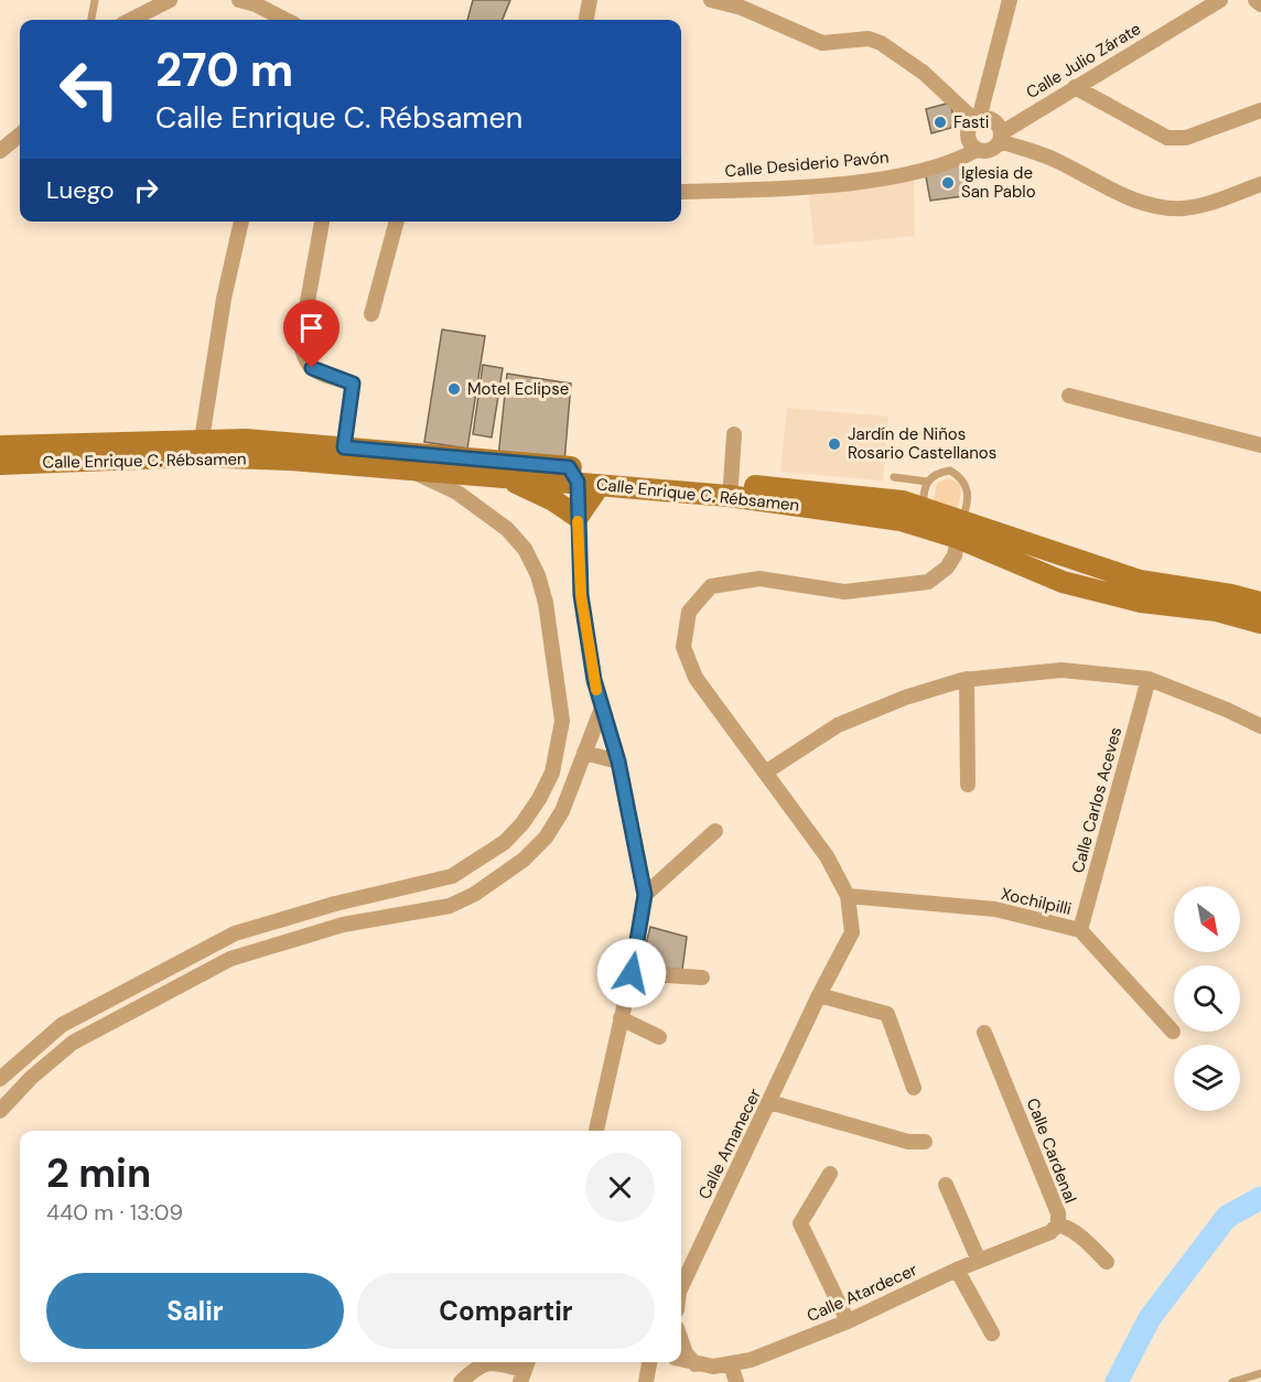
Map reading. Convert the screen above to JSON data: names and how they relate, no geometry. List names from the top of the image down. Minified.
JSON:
{"streets":{"main road":["Calle Enrique C. Rébsamen"],"street":["Calle Julio Zárate","Calle Desiderio Pavón","Calle Carlos Aceves","Xochilpilli","Calle Amanecer","Calle Cardenal","Calle Atardecer"]},"crossings":[["Calle Julio Zárate","Calle Desiderio Pavón"],["Calle Enrique C. Rébsamen","Calle Amanecer"],["Calle Carlos Aceves","Xochilpilli"],["Xochilpilli","Calle Amanecer"],["Calle Cardenal","Calle Atardecer"]],"places":["Fasti","Iglesia de San Pablo","Motel Eclipse","Jardín de Niños Rosario Castellanos"],"north":"bottom right","page":{"turn":["270 m","Calle Enrique C. Rébsamen"],"then":"Luego","heading":["2 min","440 m · 13:09"],"buttons":["Salir","Compartir"]}}
